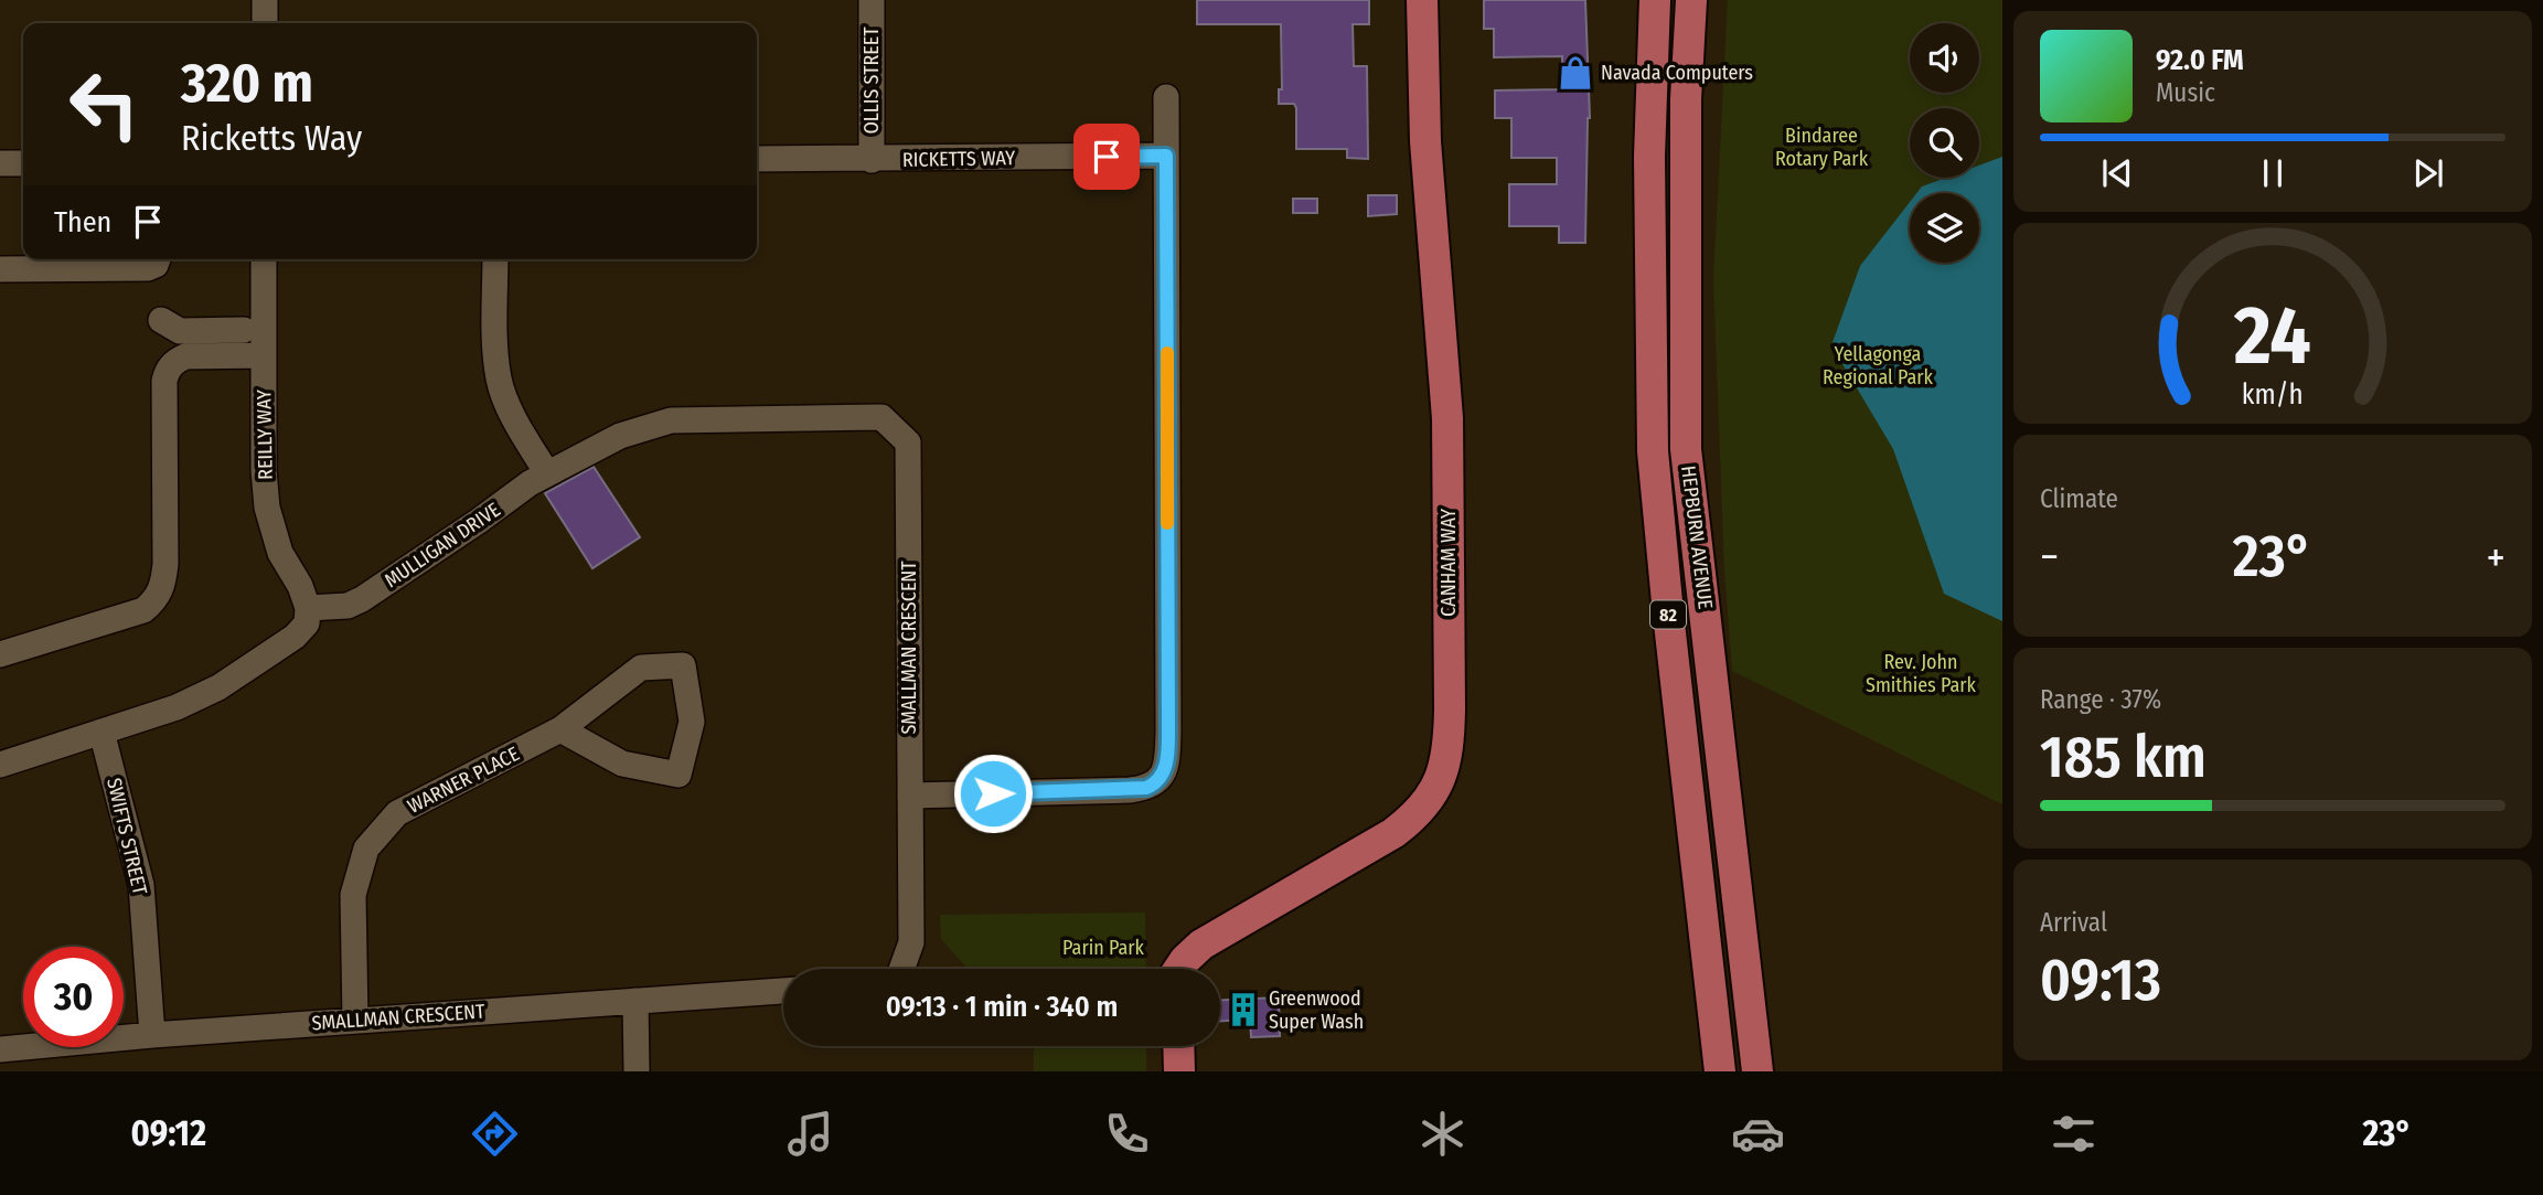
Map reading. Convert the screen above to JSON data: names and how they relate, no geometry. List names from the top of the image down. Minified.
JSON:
{"streets":{"main road":["HEPBURN AVENUE","CANHAM WAY","82"],"street":["OLLIS STREET","RICKETTS WAY","REILLY WAY","MULLIGAN DRIVE","SMALLMAN CRESCENT","WARNER PLACE","SWIFTS STREET"]},"crossings":[["OLLIS STREET","RICKETTS WAY"],["REILLY WAY","MULLIGAN DRIVE"],["MULLIGAN DRIVE","SMALLMAN CRESCENT"],["SMALLMAN CRESCENT","WARNER PLACE"],["SMALLMAN CRESCENT","SWIFTS STREET"]],"parks":["Bindaree Rotary Park","Yellagonga Regional Park","Rev. John Smithies Park","Parin Park"],"places":{"shop":["Navada Computers"],"building":["Greenwood Super Wash"]},"page":{"turn":["320 m","Ricketts Way"],"song":["92.0 FM","Music"],"then":"Then","tile":["Climate",["Range · 37%","185 km"],["Arrival","09:13"]],"heat":["−","23°","+"],"limit":"30","trip":"09:13 · 1 min · 340 m","tabs":["09:12","23°"],"gauge":["24","km/h"]}}
